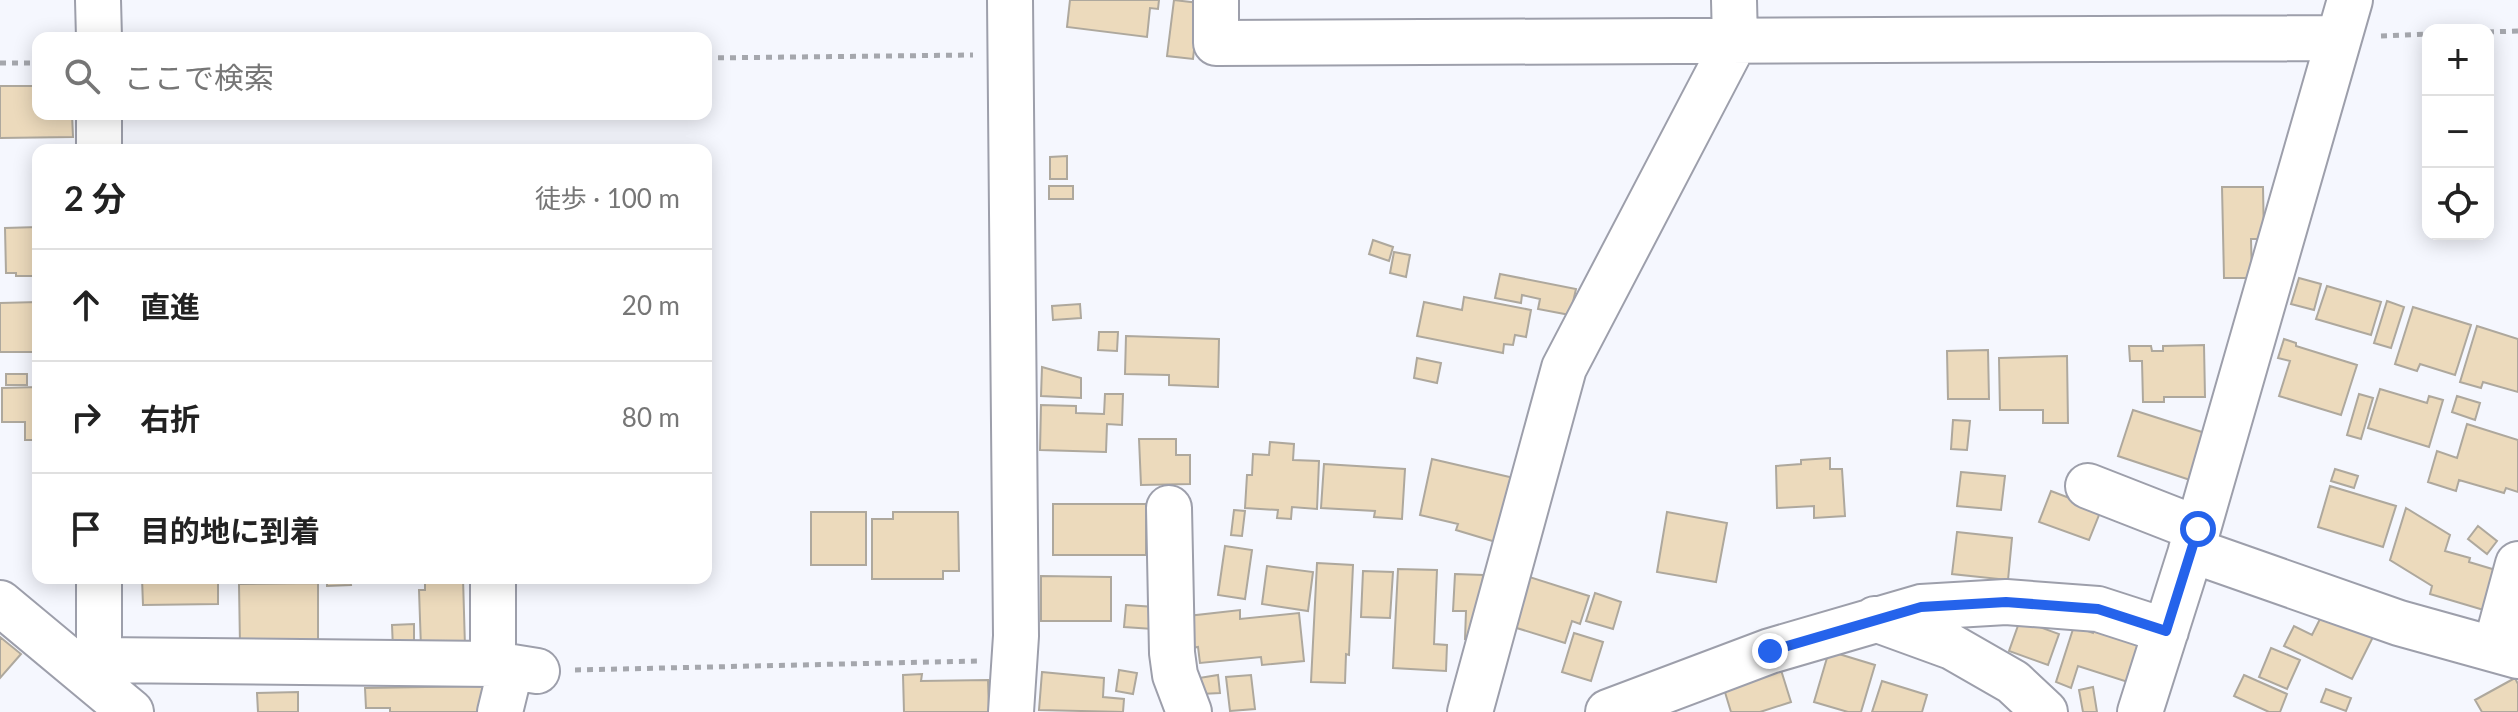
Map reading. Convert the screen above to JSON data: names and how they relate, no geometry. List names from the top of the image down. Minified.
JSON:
{"page":{"map_buttons":["+","−"],"search":"ここで検索","heading":["2 分","徒歩 · 100 m"],"list":[["直進","20 m"],["右折","80 m"],"目的地に到着"]}}
